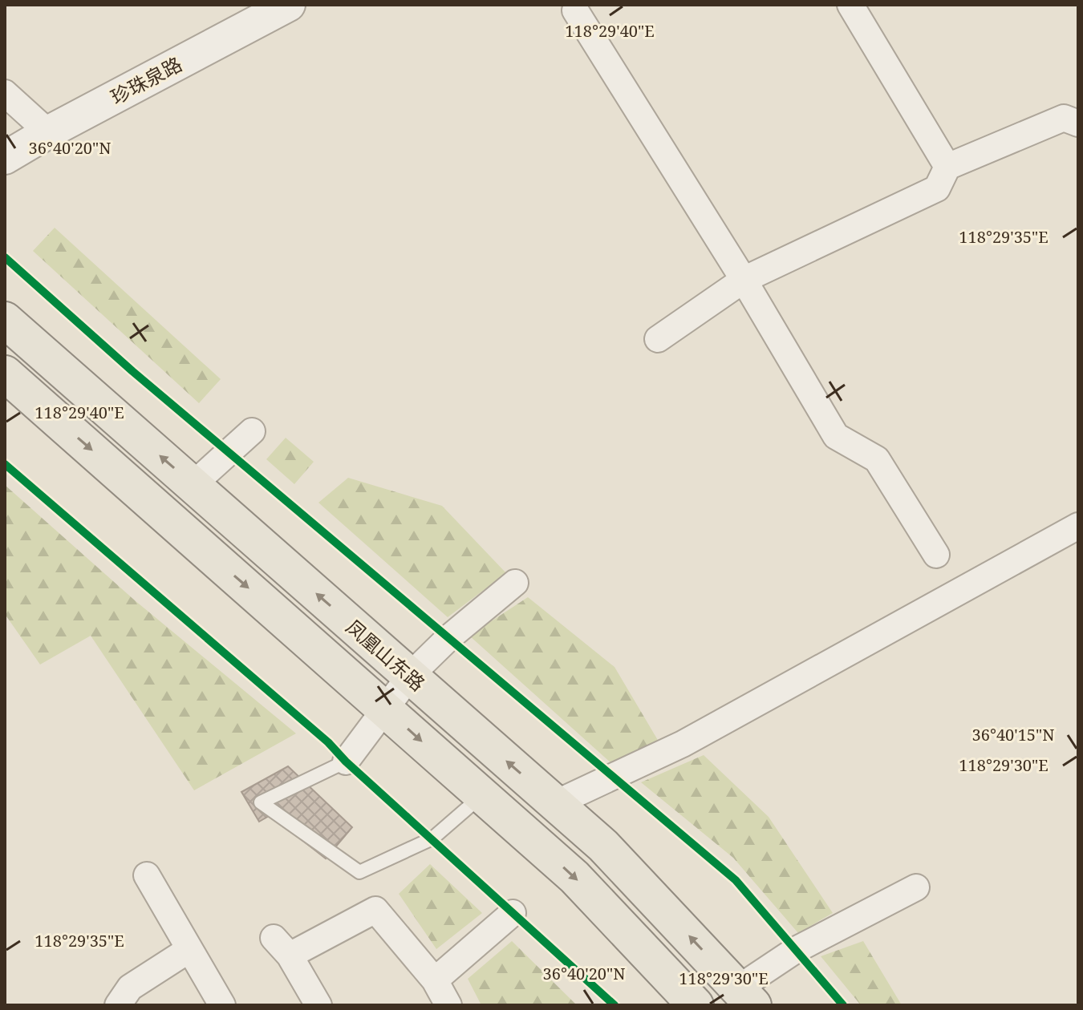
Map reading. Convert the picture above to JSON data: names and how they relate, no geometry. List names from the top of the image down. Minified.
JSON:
{"streets":{"main road":["凤凰山东路"],"street":["珍珠泉路"]},"coordinates":["118°29'40\"E","36°40'20\"N","118°29'35\"E","36°40'15\"N","118°29'30\"E"]}
